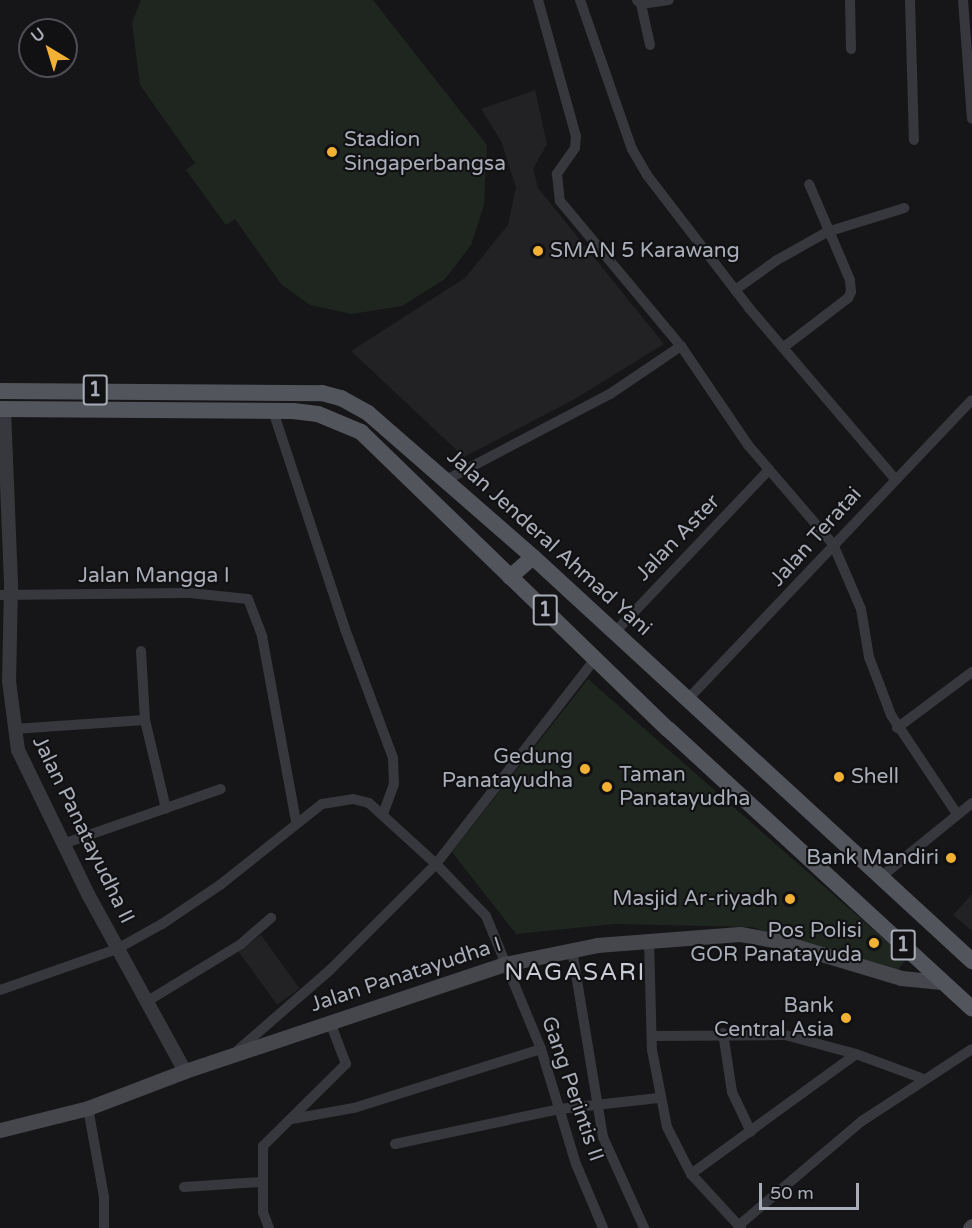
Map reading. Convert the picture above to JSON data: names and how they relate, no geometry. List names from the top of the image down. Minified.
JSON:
{"streets":{"main road":["1","Jalan Jenderal Ahmad Yani","Jalan Panatayudha I"],"street":["Jalan Teratai","Jalan Aster","Jalan Mangga I","Jalan Panatayudha II","Gang Perintis II"]},"crossings":[["1","Jalan Panatayudha II"],["1","Jalan Panatayudha I"],["Jalan Teratai","Jalan Jenderal Ahmad Yani"],["Jalan Aster","Jalan Jenderal Ahmad Yani"],["Jalan Mangga I","Jalan Panatayudha II"],["Jalan Mangga I","Gang Perintis II"],["Jalan Panatayudha II","Jalan Panatayudha I"],["Jalan Panatayudha II","Gang Perintis II"],["Jalan Panatayudha I","Gang Perintis II"]],"districts":["NAGASARI"],"places":["Stadion Singaperbangsa","SMAN 5 Karawang","Gedung Panatayudha","Shell","Taman Panatayudha","Bank Mandiri","Masjid Ar-riyadh","Pos Polisi GOR Panatayuda","Bank Central Asia"],"scale_bar":"50 m","north":"top left"}
